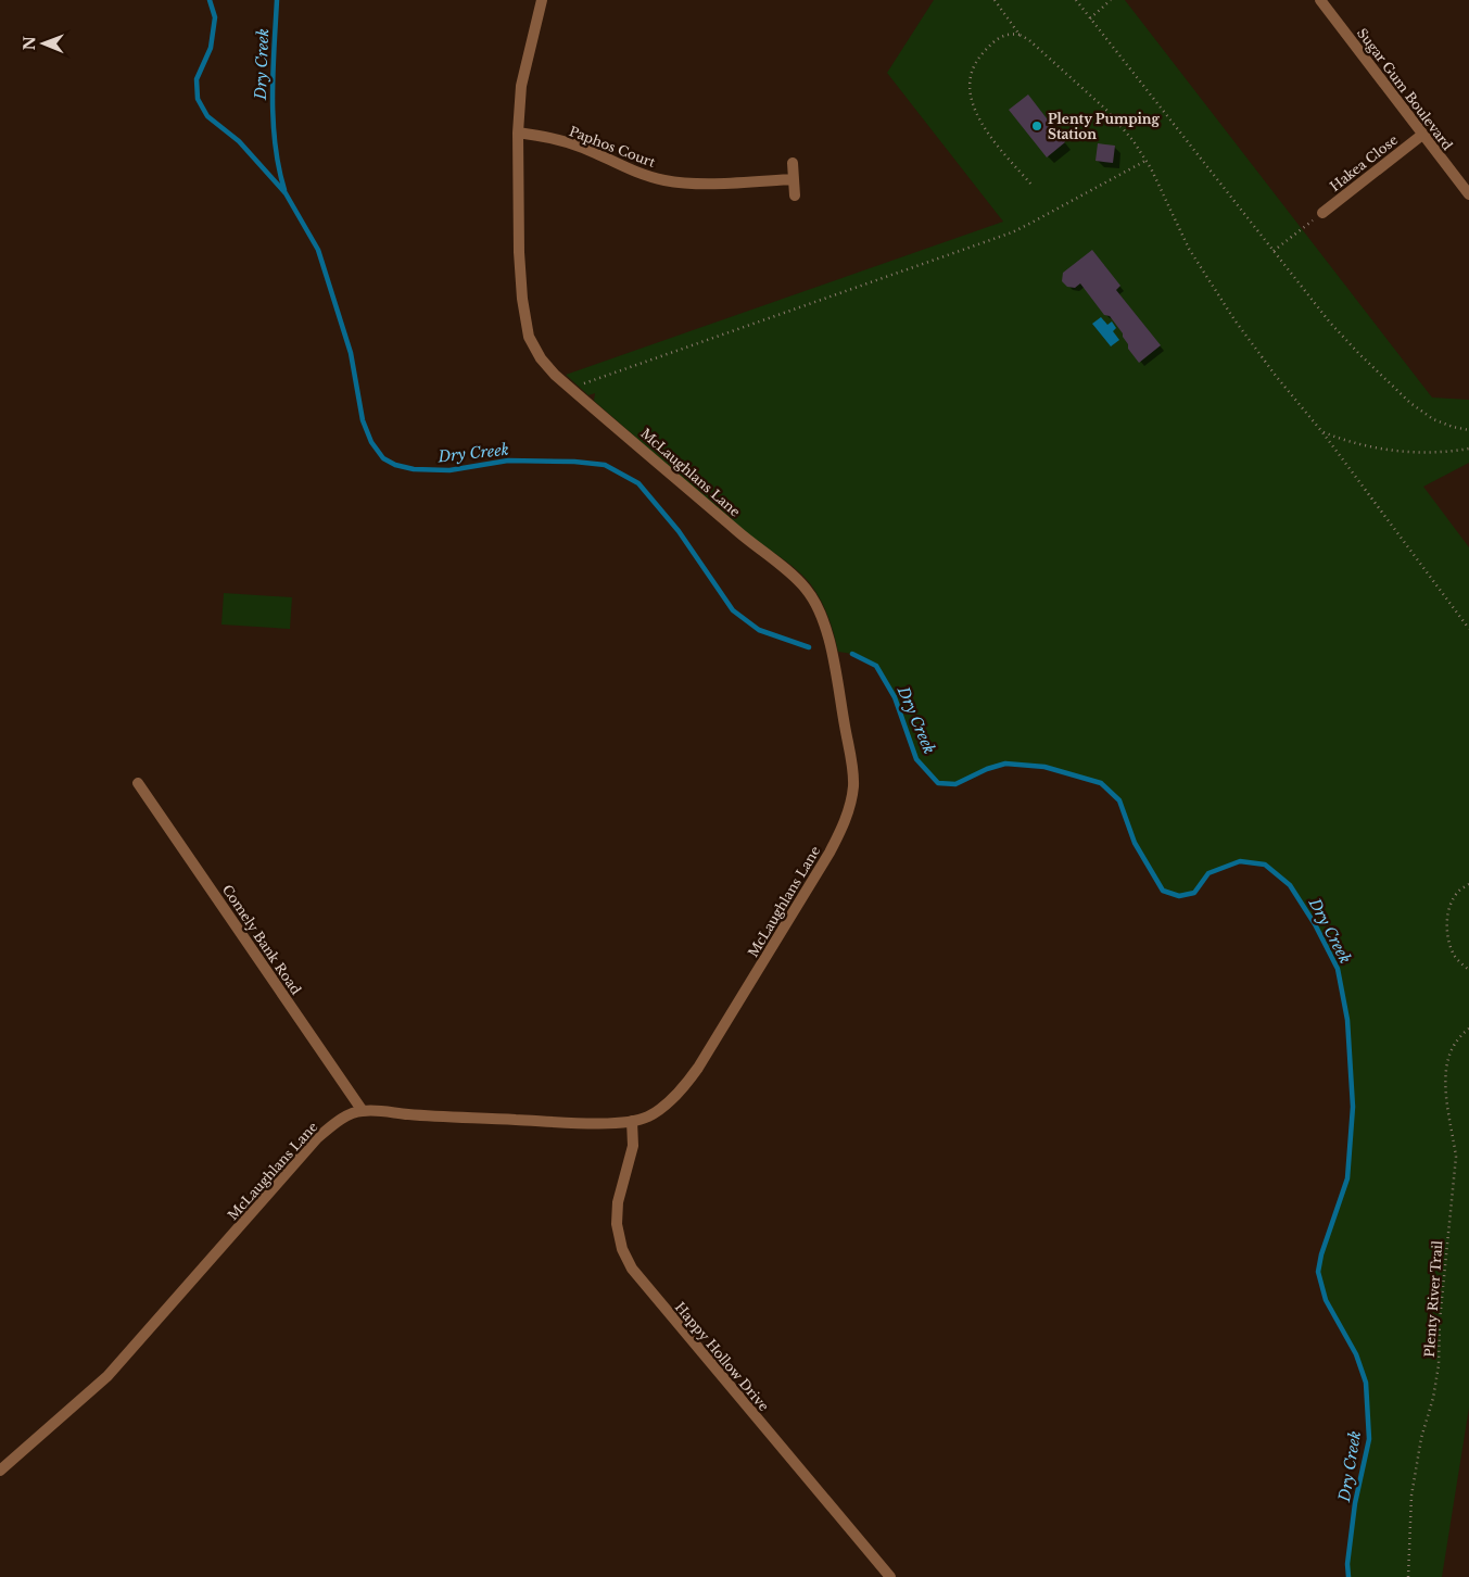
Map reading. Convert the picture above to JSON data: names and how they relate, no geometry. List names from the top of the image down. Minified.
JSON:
{"streets":{"street":["Sugar Gum Boulevard","Paphos Court","Hakea Close","McLaughlans Lane","Comely Bank Road","Happy Hollow Drive"],"path":["Plenty River Trail"]},"crossings":[["Sugar Gum Boulevard","Hakea Close"],["Paphos Court","McLaughlans Lane"],["McLaughlans Lane","Comely Bank Road"],["McLaughlans Lane","Happy Hollow Drive"]],"water":["Dry Creek"],"places":["Plenty Pumping Station"],"north":"left"}
